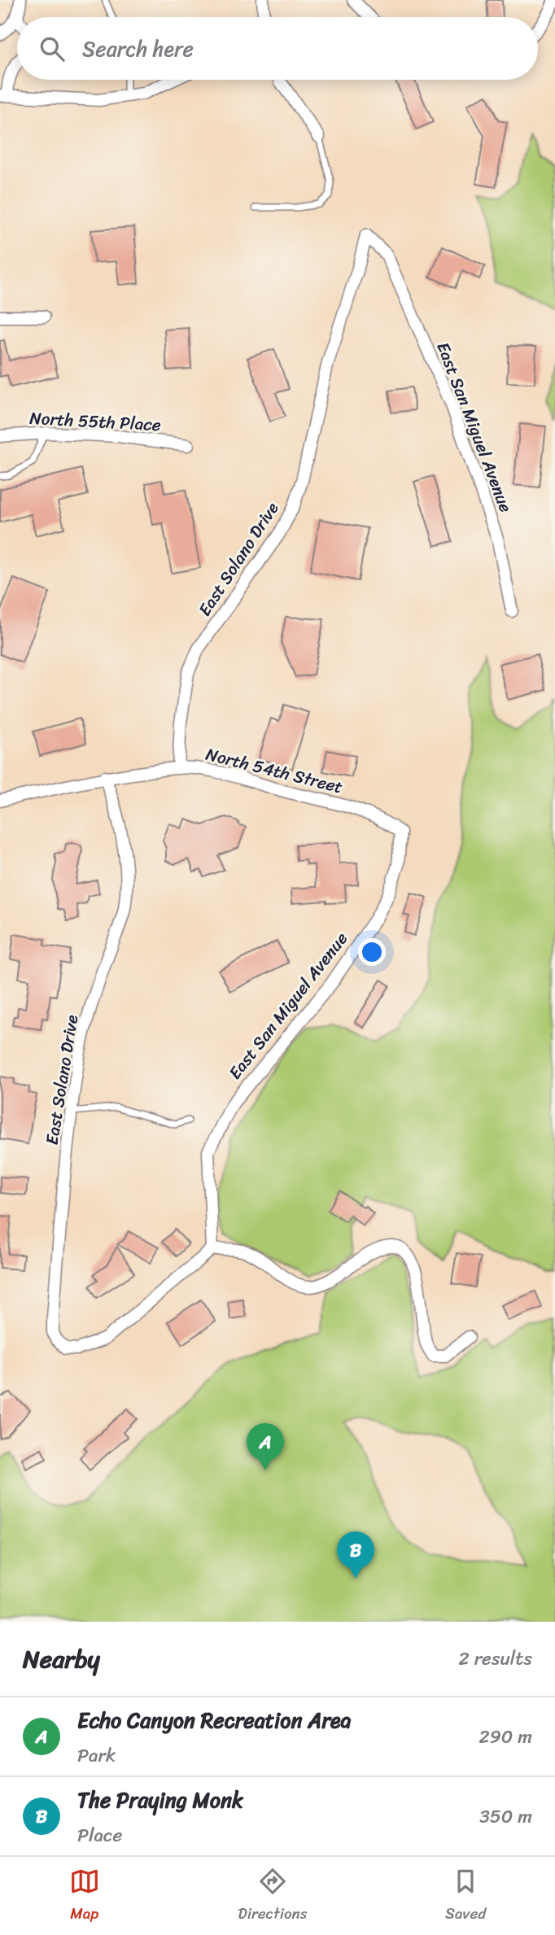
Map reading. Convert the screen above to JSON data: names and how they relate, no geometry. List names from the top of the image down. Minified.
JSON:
{"streets":{"street":["North 55th Place","East San Miguel Avenue","East Solano Drive","North 54th Street"]},"crossings":[["East San Miguel Avenue","East Solano Drive"],["East San Miguel Avenue","North 54th Street"],["East Solano Drive","North 54th Street"]],"page":{"search":"Search here","pins":["A","B"],"heading":["Nearby","2 results"],"list":[{"mark":"A","name":"Echo Canyon Recreation Area","note":"Park","value":"290 m"},{"mark":"B","name":"The Praying Monk","note":"Place","value":"350 m"}],"nav":["Map","Directions","Saved"]}}
